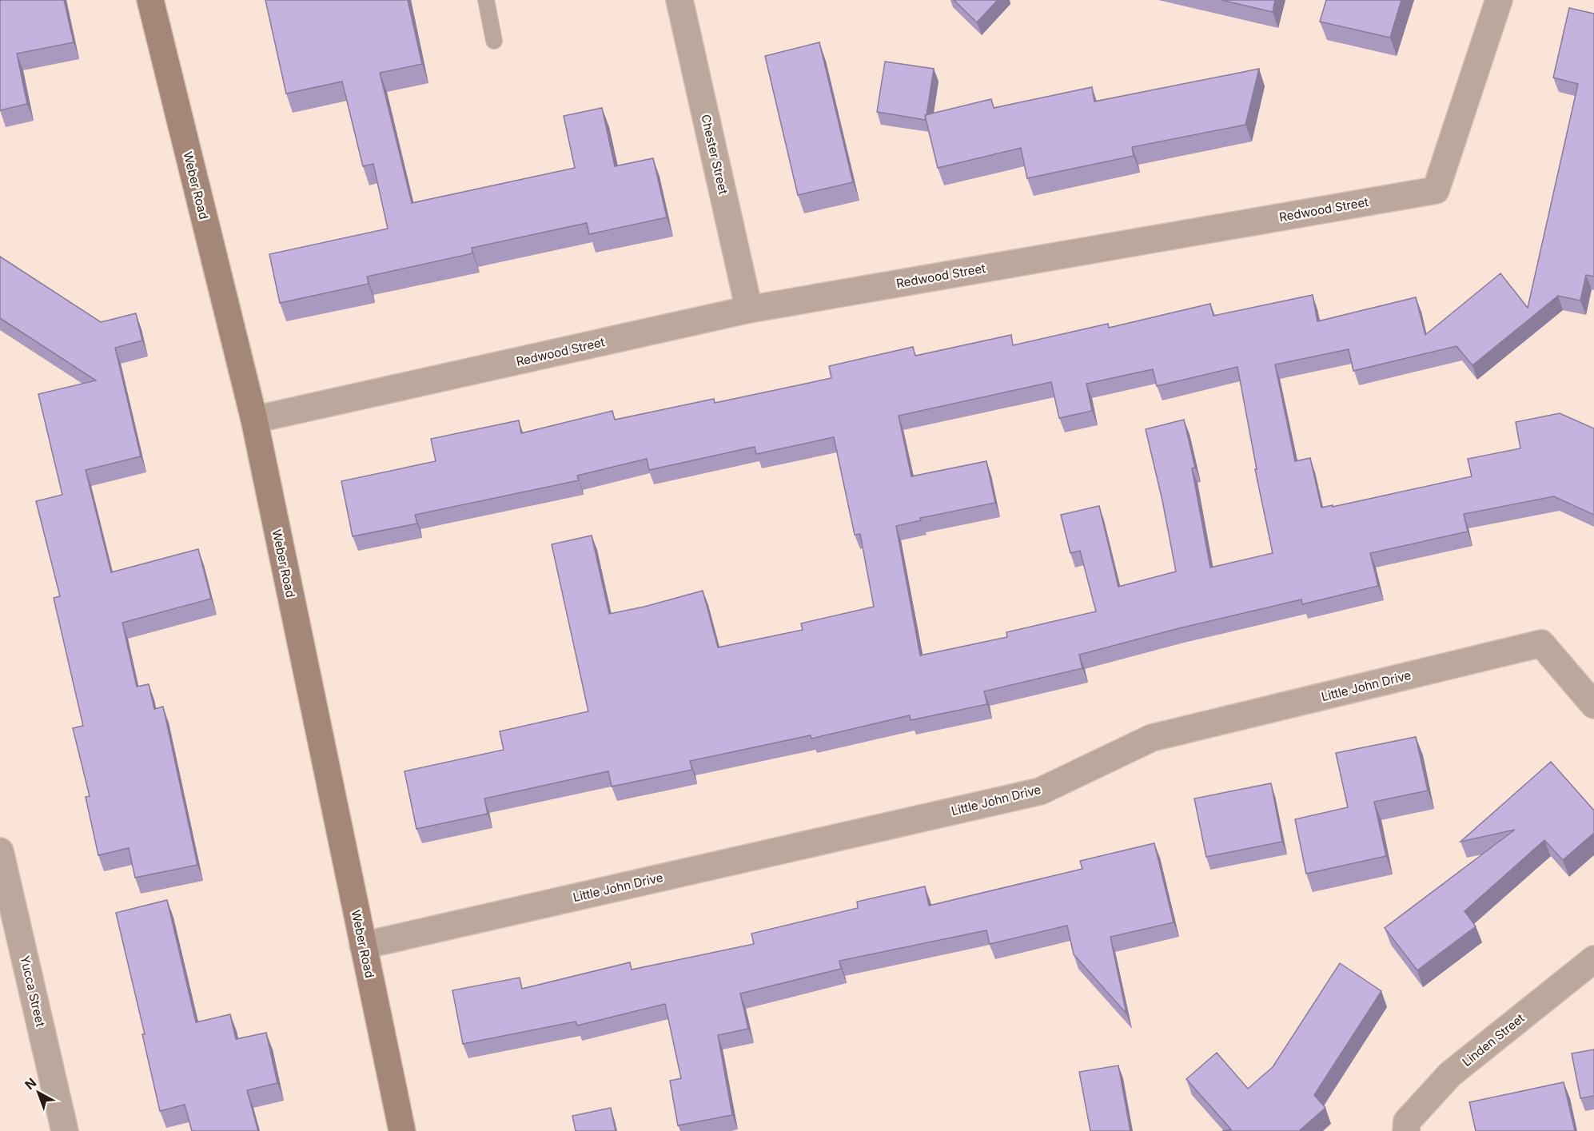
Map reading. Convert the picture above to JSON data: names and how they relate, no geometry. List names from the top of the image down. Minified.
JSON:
{"streets":{"main road":["Weber Road"],"street":["Chester Street","Redwood Street","Little John Drive","Yucca Street","Linden Street"]},"crossings":[["Chester Street","Redwood Street"],["Weber Road","Redwood Street"],["Weber Road","Little John Drive"]],"north":"top left"}
